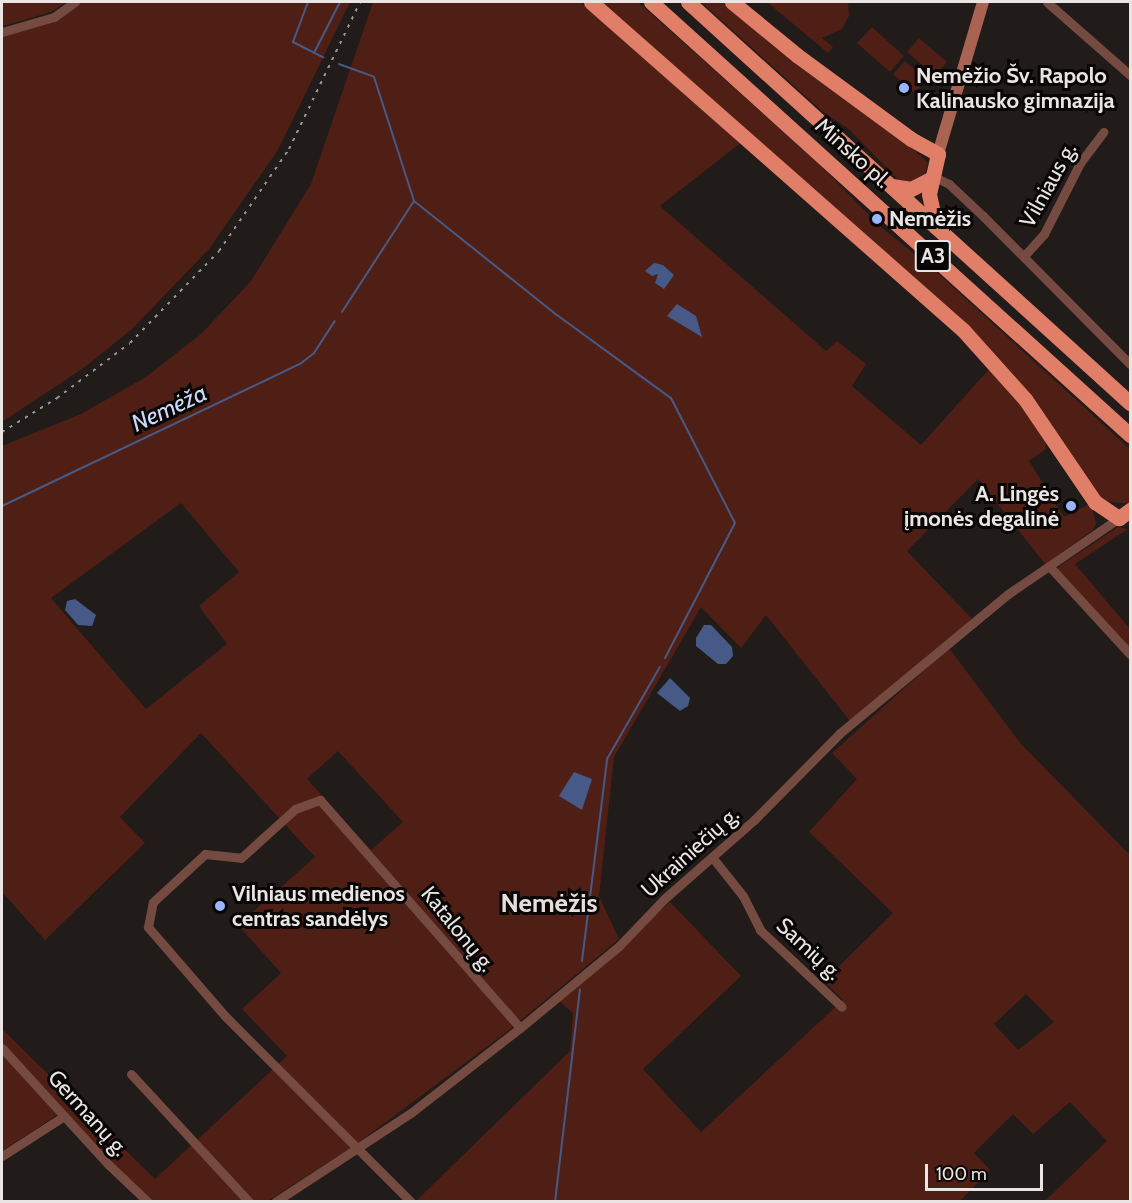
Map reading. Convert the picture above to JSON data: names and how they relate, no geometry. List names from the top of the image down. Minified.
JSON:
{"streets":{"highway":["Minsko pl.","A3"],"street":["Vilniaus g.","Ukrainiečių g.","Katalonų g.","Samių g.","Germanų g."]},"crossings":[["Ukrainiečių g.","Katalonų g."],["Ukrainiečių g.","Samių g."]],"districts":["Nemėžis"],"water":["Nemėža"],"places":["Nemėžio Šv. Rapolo Kalinausko gimnazija","Nemėžis","A. Lingės įmonės degalinė","Vilniaus medienos centras sandėlys"],"scale_bar":"100 m"}
